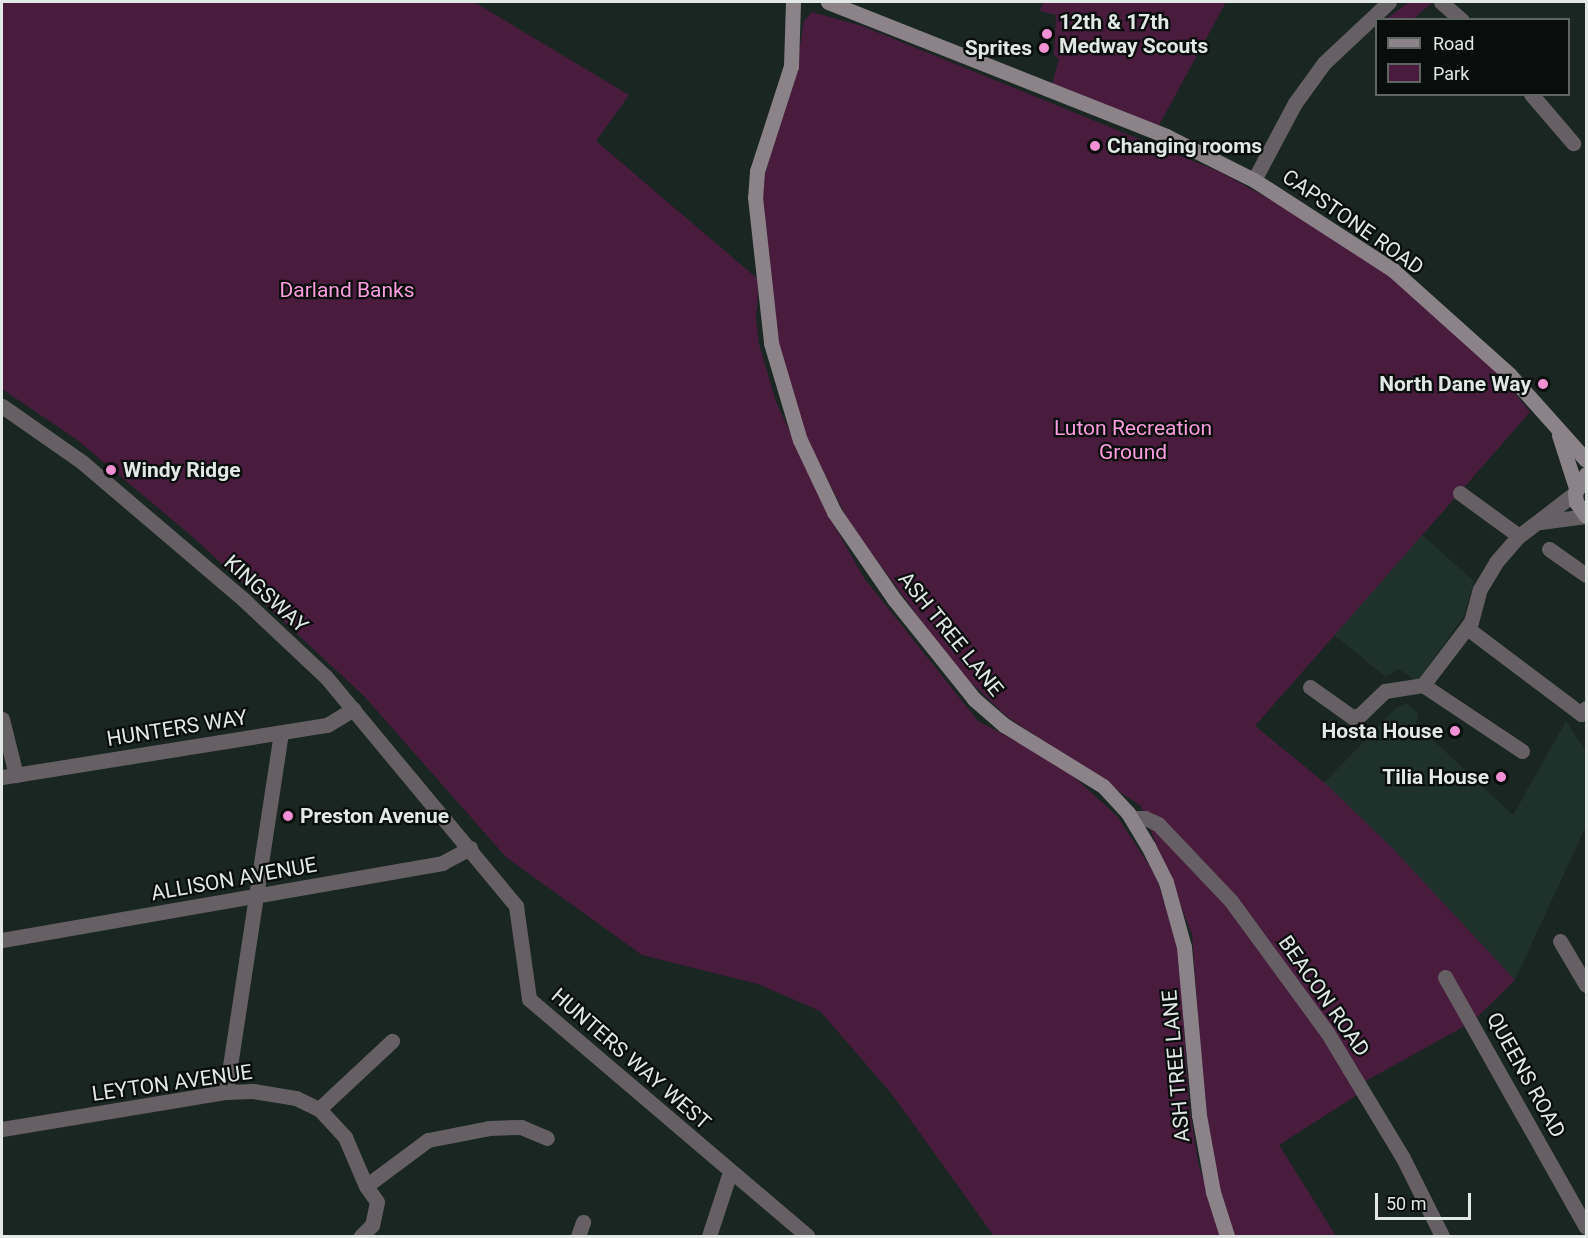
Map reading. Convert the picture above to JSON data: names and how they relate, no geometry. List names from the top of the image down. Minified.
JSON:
{"streets":{"street":["CAPSTONE ROAD","KINGSWAY","ASH TREE LANE","HUNTERS WAY","ALLISON AVENUE","BEACON ROAD","HUNTERS WAY WEST","QUEENS ROAD","LEYTON AVENUE"]},"crossings":[["KINGSWAY","HUNTERS WAY"],["KINGSWAY","ALLISON AVENUE"],["KINGSWAY","HUNTERS WAY WEST"],["ASH TREE LANE","BEACON ROAD"],["ALLISON AVENUE","HUNTERS WAY WEST"]],"parks":["Darland Banks","Luton Recreation Ground"],"places":["12th & 17th Medway Scouts","Sprites","Changing rooms","North Dane Way","Windy Ridge","Hosta House","Tilia House","Preston Avenue"],"legend":["Road","Park"],"scale_bar":"50 m"}
